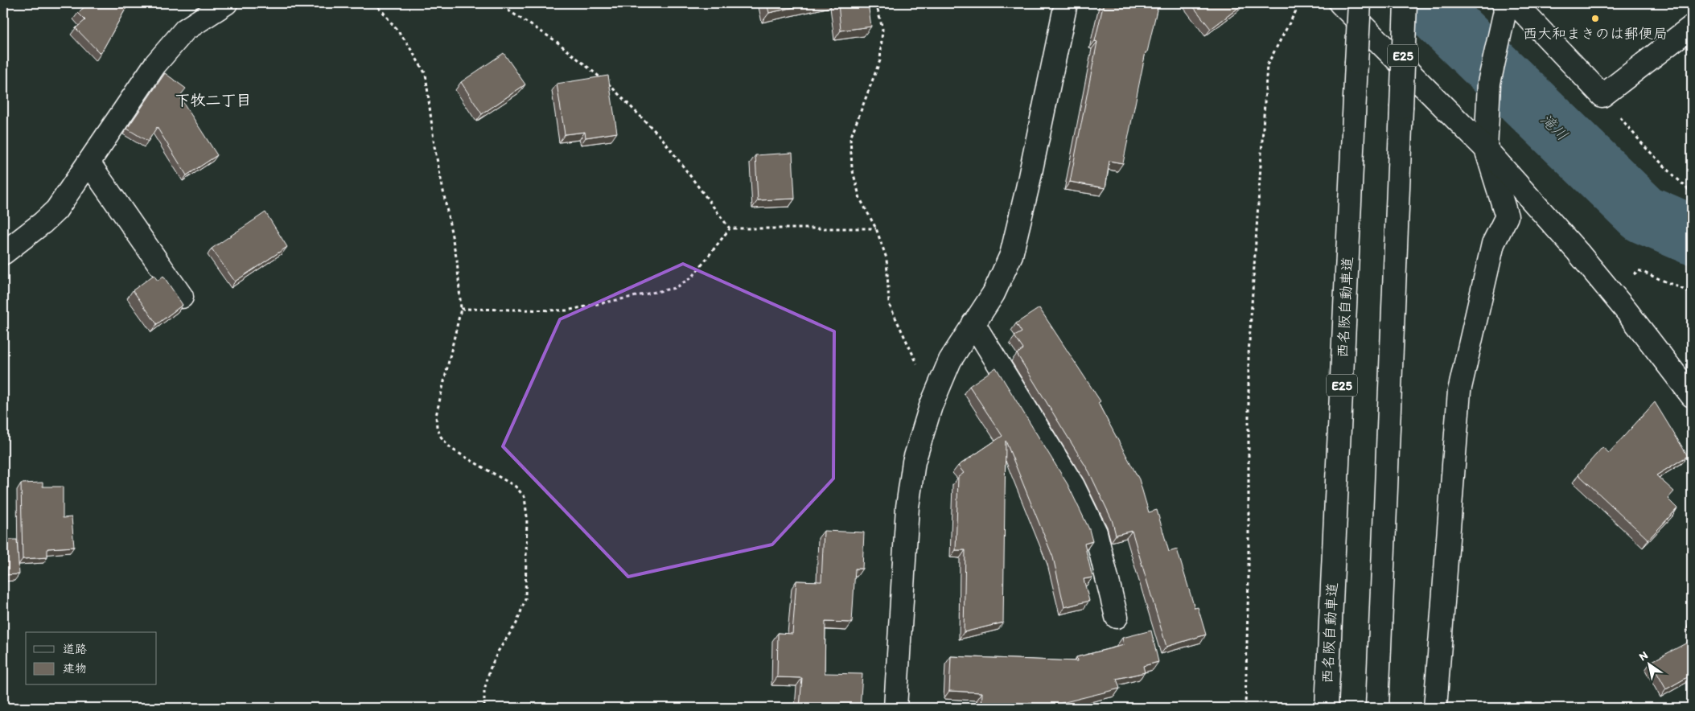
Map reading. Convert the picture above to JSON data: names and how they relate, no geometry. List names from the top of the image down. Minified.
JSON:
{"streets":{"main road":["E25","西名阪自動車道"]},"districts":["下牧二丁目"],"water":["滝川"],"places":["西大和まきのは郵便局"],"legend":["道路","建物"],"north":"top left"}
